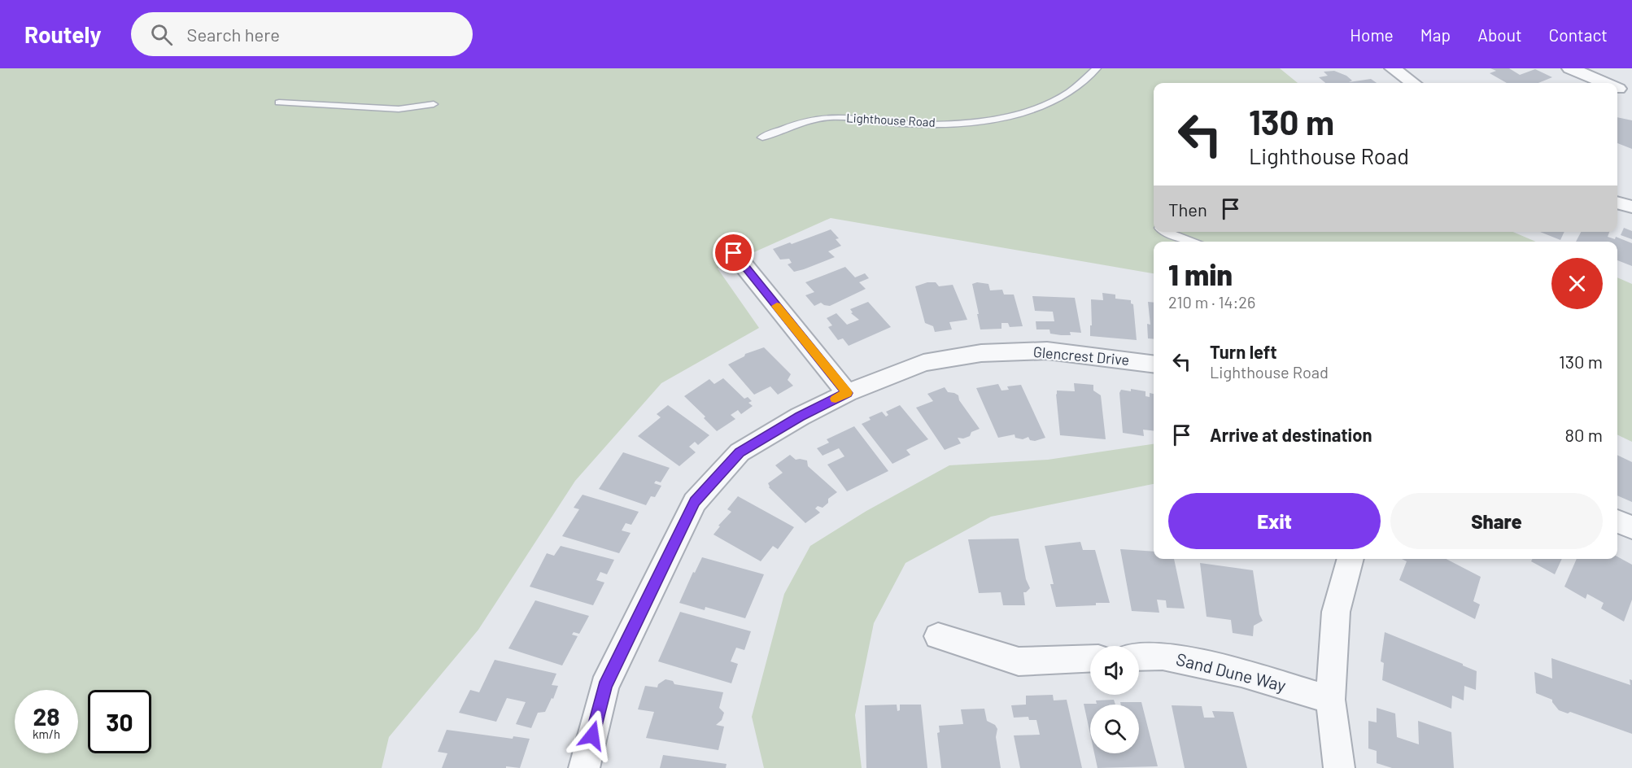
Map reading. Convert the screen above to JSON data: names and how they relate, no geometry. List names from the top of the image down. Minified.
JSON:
{"streets":{"street":["Glencrest Drive","Sand Dune Way"],"lane":["Lighthouse Road"]},"page":{"header":"Routely","search":"Search here","nav":["Home","Map","About","Contact"],"turn":["130 m","Lighthouse Road"],"then":"Then","heading":["1 min","210 m · 14:26"],"list":[{"name":"Turn left","note":"Lighthouse Road","value":"130 m"},{"name":"Arrive at destination","value":"80 m"}],"buttons":["Exit","Share"],"speed":"28 km/h","limit":"30"}}
